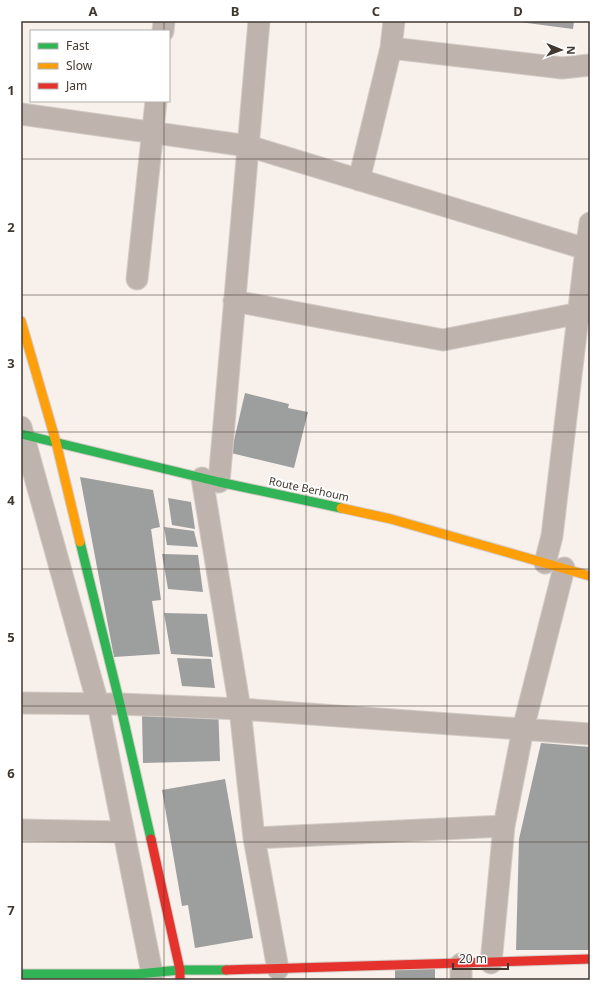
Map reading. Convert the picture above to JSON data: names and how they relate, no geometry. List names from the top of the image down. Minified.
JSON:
{"streets":{"street":["Route Berhoum"]},"legend":["Fast","Slow","Jam"],"scale_bar":"20 m","north":"right","grid":{"columns":["A","B","C","D"],"rows":["1","2","3","4","5","6","7"]}}
